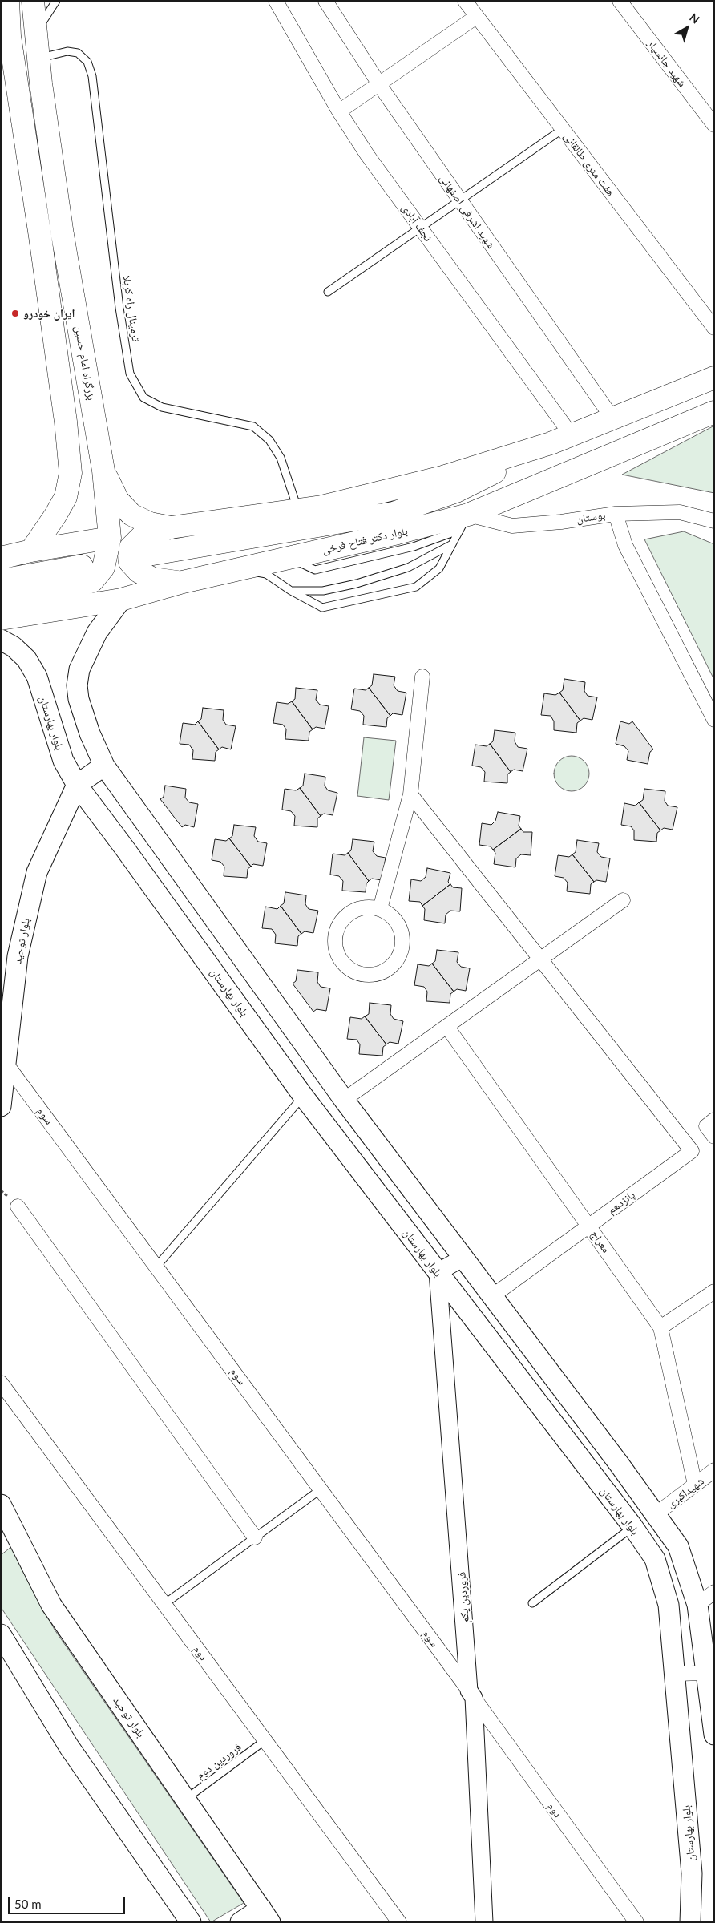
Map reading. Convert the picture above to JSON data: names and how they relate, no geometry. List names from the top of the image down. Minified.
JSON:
{"streets":{"main road":["بزرگراه امام حسین","بلوار دکتر فتاح فرخی","بلوار بهارستان","بلوار توحید"],"street":["شهید جانسپار","هفت متری طالقانی","شهید اشرفی اصفهانی","نجف آبادی","بوستان","سوم","پانزدهم","معراج","شهیداکبری","فروردین یکم","دوم"],"lane":["ترمینال راه کربلا","فروردین دوم"]},"crossings":[["ترمینال راه کربلا","بزرگراه امام حسین"],["بوستان","بلوار دکتر فتاح فرخی"],["بلوار بهارستان","بلوار توحید"],["بلوار بهارستان","فروردین یکم"],["بلوار توحید","سوم"],["بلوار توحید","فروردین دوم"],["سوم","فروردین یکم"],["سوم","دوم"],["پانزدهم","معراج"],["معراج","شهیداکبری"],["فروردین یکم","دوم"],["دوم","فروردین دوم"]],"places":["ایران خودرو"],"scale_bar":"50 m","north":"top right"}
